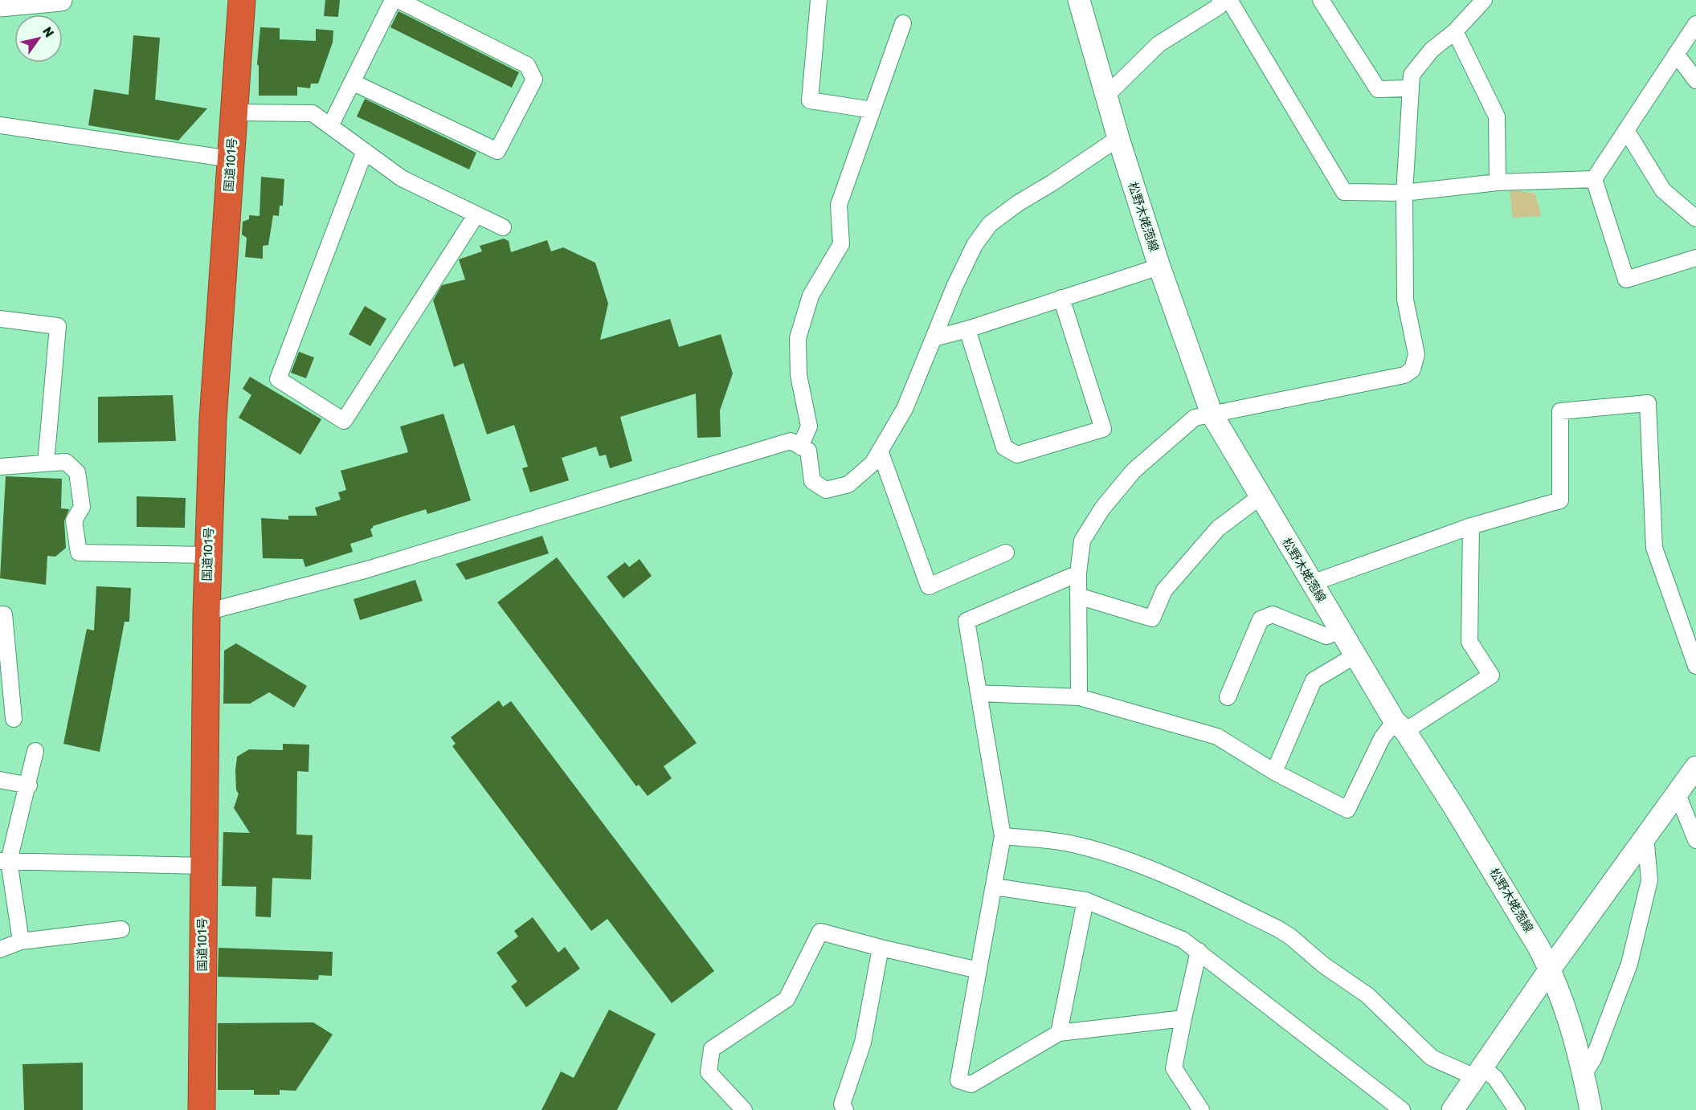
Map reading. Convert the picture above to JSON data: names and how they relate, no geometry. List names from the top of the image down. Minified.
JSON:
{"streets":{"highway":["国道101号"],"main road":["松野木姥萢線"]},"north":"top right"}
